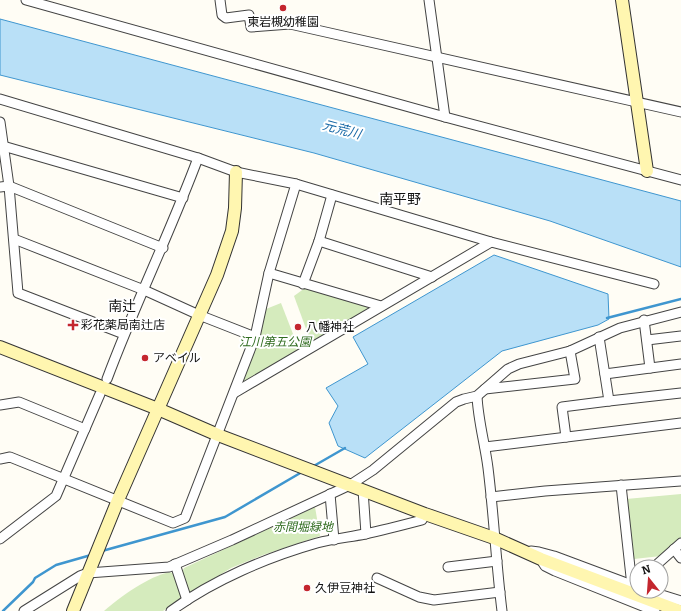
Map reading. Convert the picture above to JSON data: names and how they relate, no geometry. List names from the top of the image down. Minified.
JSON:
{"districts":["南平野","南辻"],"water":["元荒川"],"parks":["江川第五公園","赤間堀緑地"],"places":{"other":["東岩槻幼稚園","八幡神社","アベイル","久伊豆神社"],"health":["彩花薬局南辻店"]},"north":"top"}
